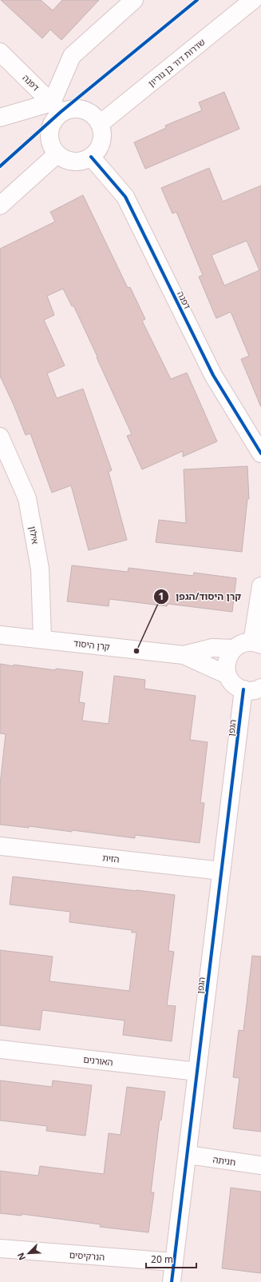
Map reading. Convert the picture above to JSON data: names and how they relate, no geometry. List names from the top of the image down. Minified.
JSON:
{"streets":{"street":["שדרות דוד בן גוריון","דפנה","אילון","קרן היסוד","הגפן","הזית","האורנים","חניתה","הנרקיסים"]},"crossings":[["שדרות דוד בן גוריון","דפנה"],["אילון","קרן היסוד"],["הגפן","הזית"],["הגפן","האורנים"],["הגפן","חניתה"],["הגפן","הנרקיסים"]],"places":["קרן היסוד/הגפן"],"scale_bar":"20 m","north":"bottom left"}
